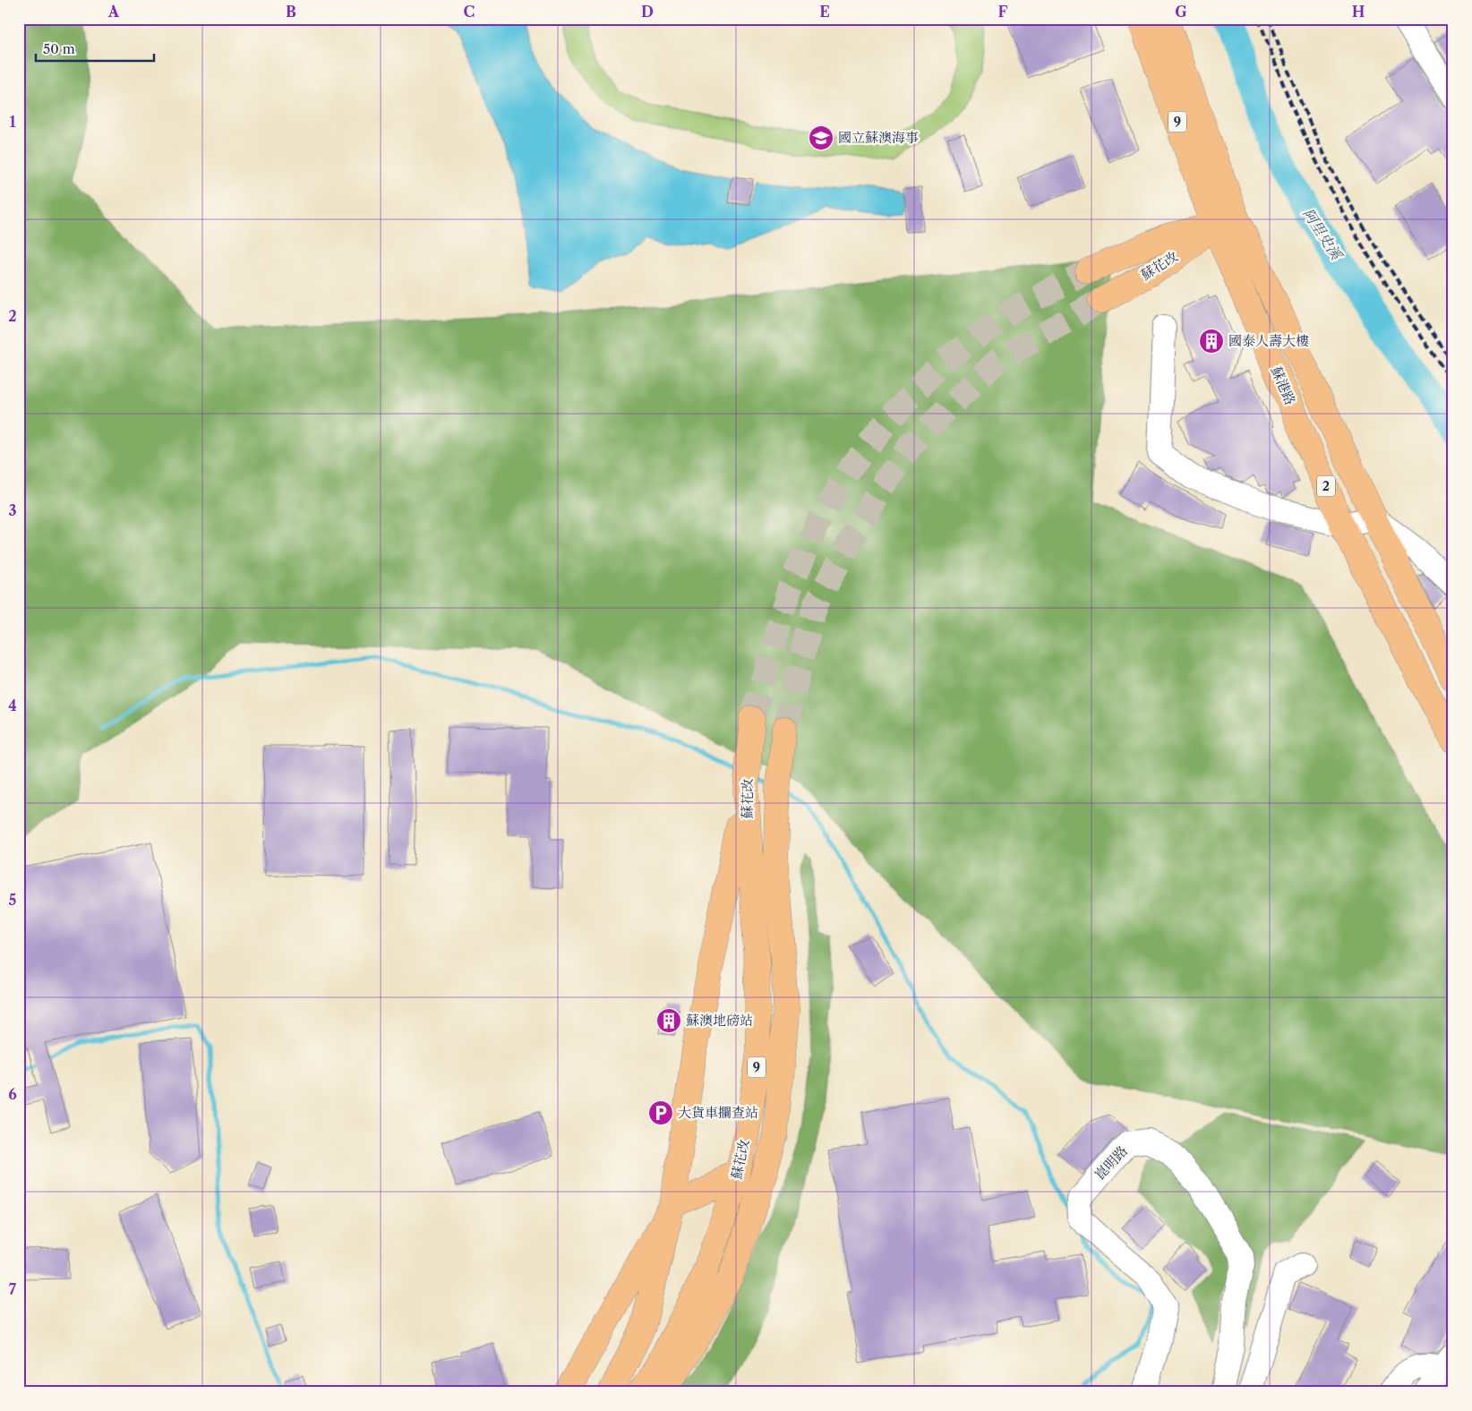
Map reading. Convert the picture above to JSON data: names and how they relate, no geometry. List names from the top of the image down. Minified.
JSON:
{"streets":{"main road":["9","蘇花改","蘇港路","2"],"street":["崑明路"]},"crossings":[["蘇花改","蘇港路"]],"water":["阿里史溪"],"places":{"school or university":["國立蘇澳海事"],"building":["國泰人壽大樓","蘇澳地磅站"],"parking":["大貨車攔查站"]},"scale_bar":"50 m","grid":{"columns":["A","B","C","D","E","F","G","H"],"rows":["1","2","3","4","5","6","7"]}}
